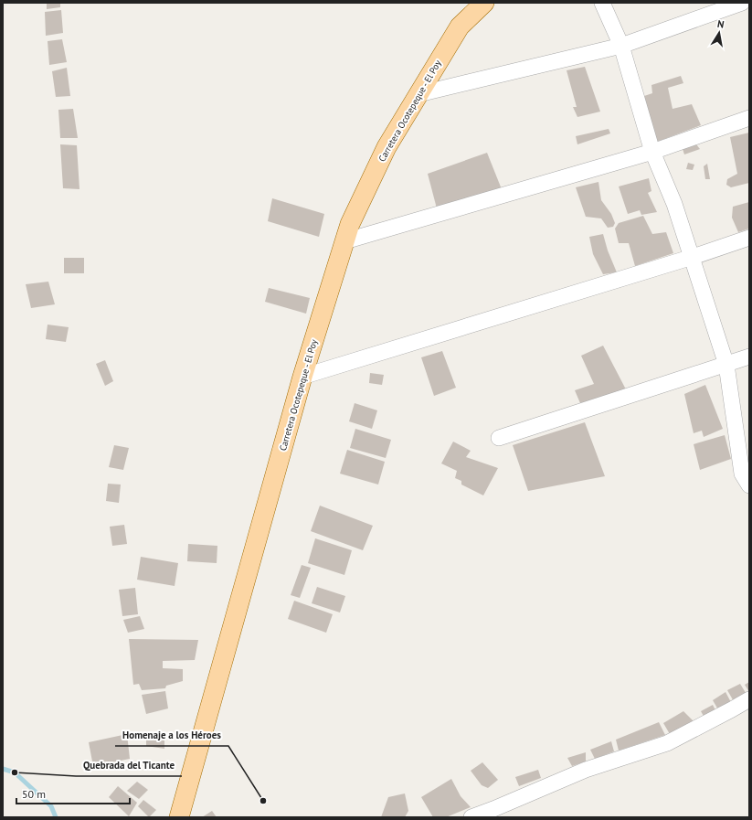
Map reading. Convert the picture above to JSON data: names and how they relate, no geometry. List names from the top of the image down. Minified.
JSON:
{"streets":{"main road":["Carretera Ocotepeque - El Poy"]},"places":["Quebrada del Ticante","Homenaje a los Héroes"],"scale_bar":"50 m","north":"top"}
